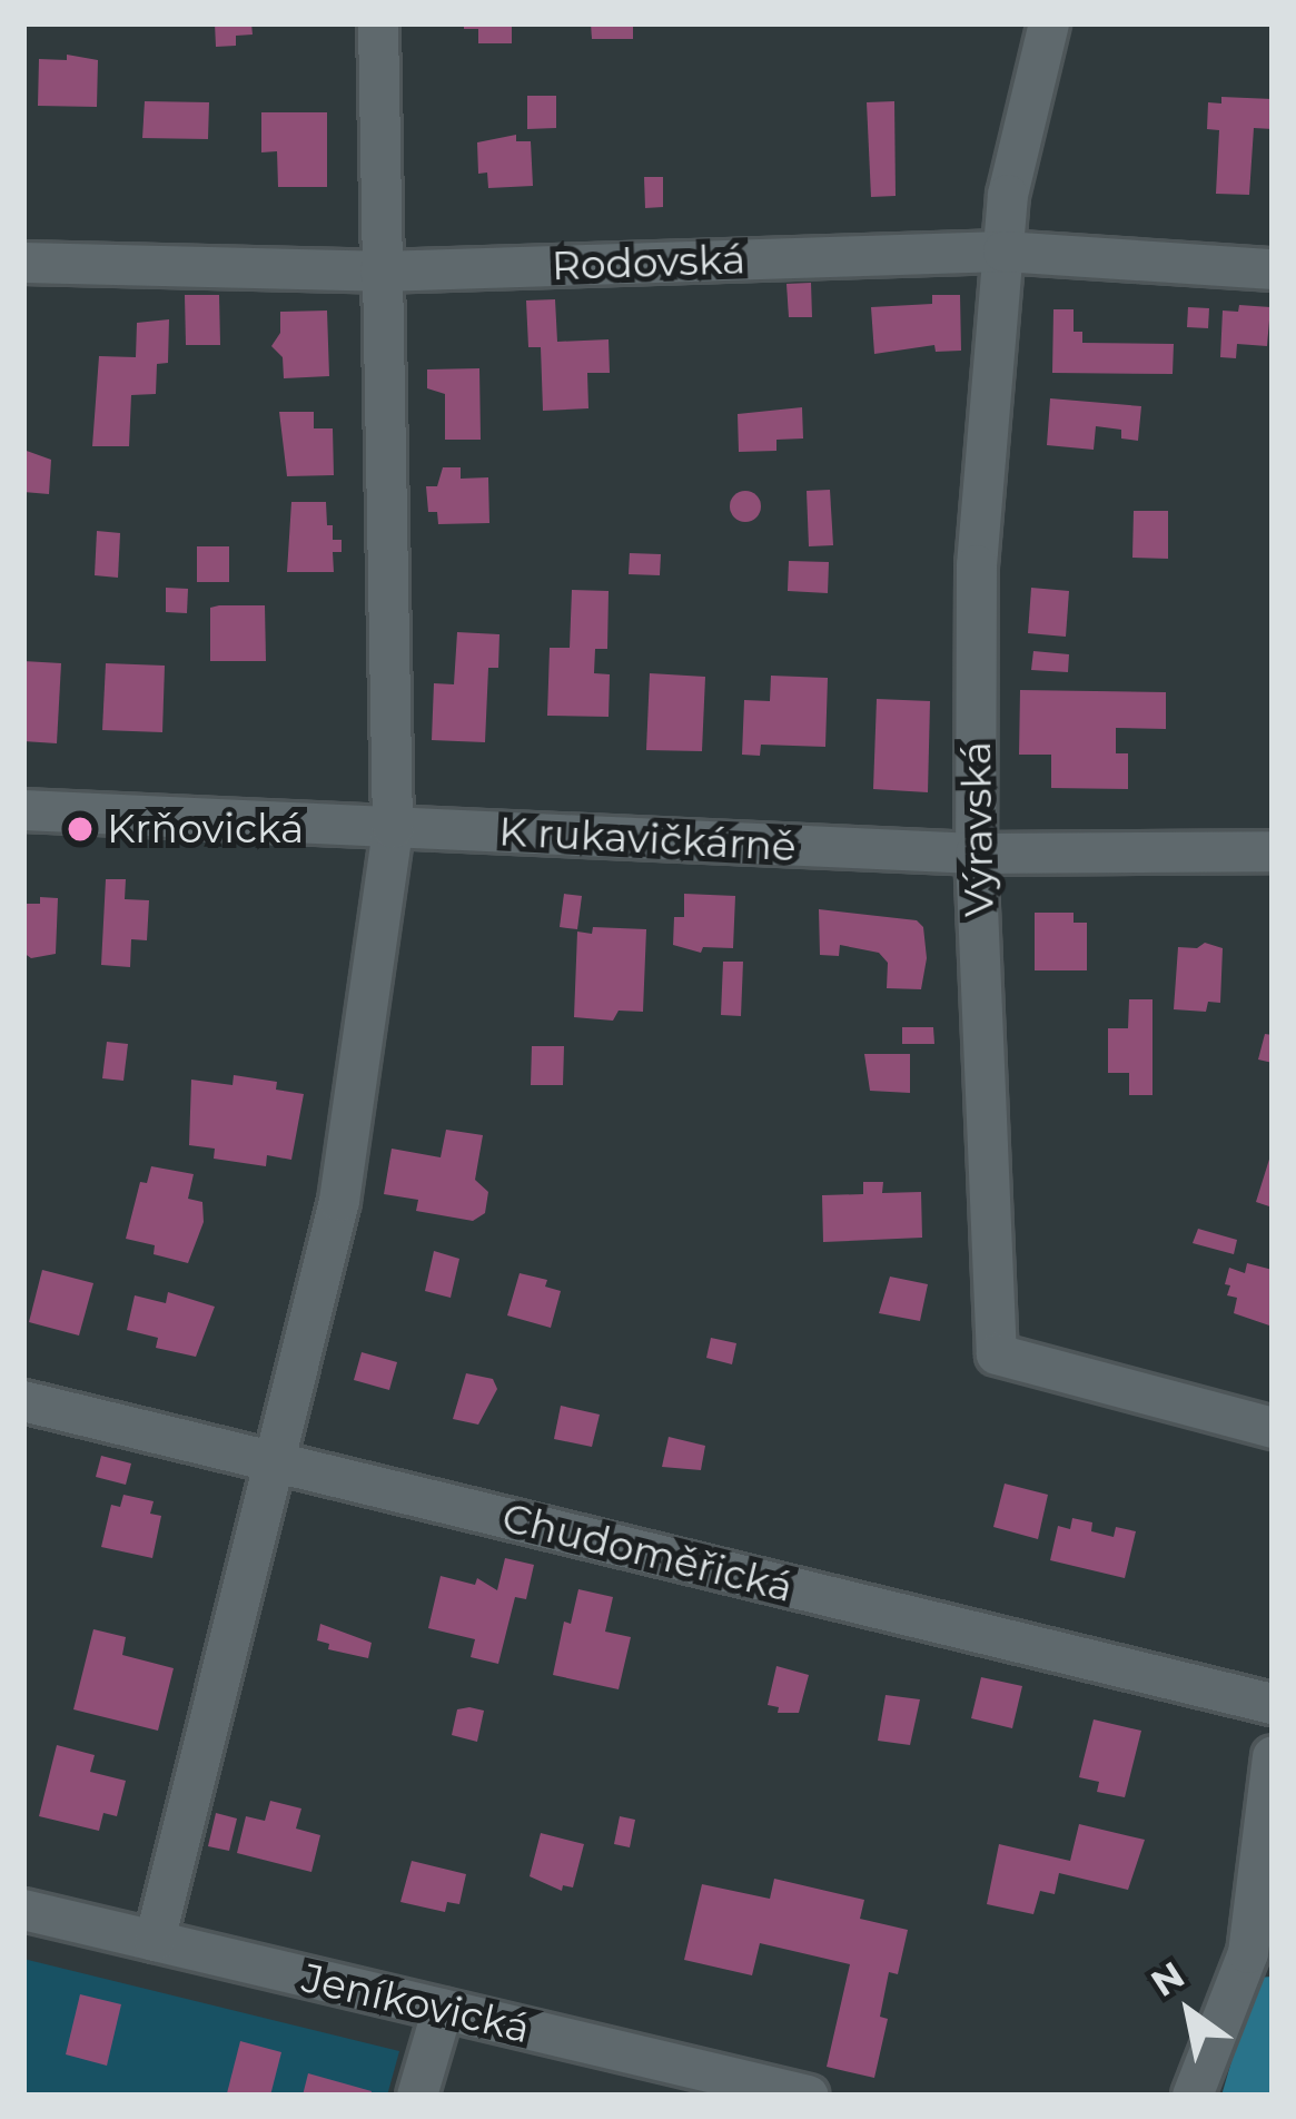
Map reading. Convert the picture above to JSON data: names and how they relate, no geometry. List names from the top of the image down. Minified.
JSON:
{"streets":{"street":["Rodovská","Výravská","K rukavičkárně","Chudoměřická","Jeníkovická"]},"crossings":[["Rodovská","Výravská"],["Výravská","K rukavičkárně"]],"places":["Krňovická"],"north":"top left"}
